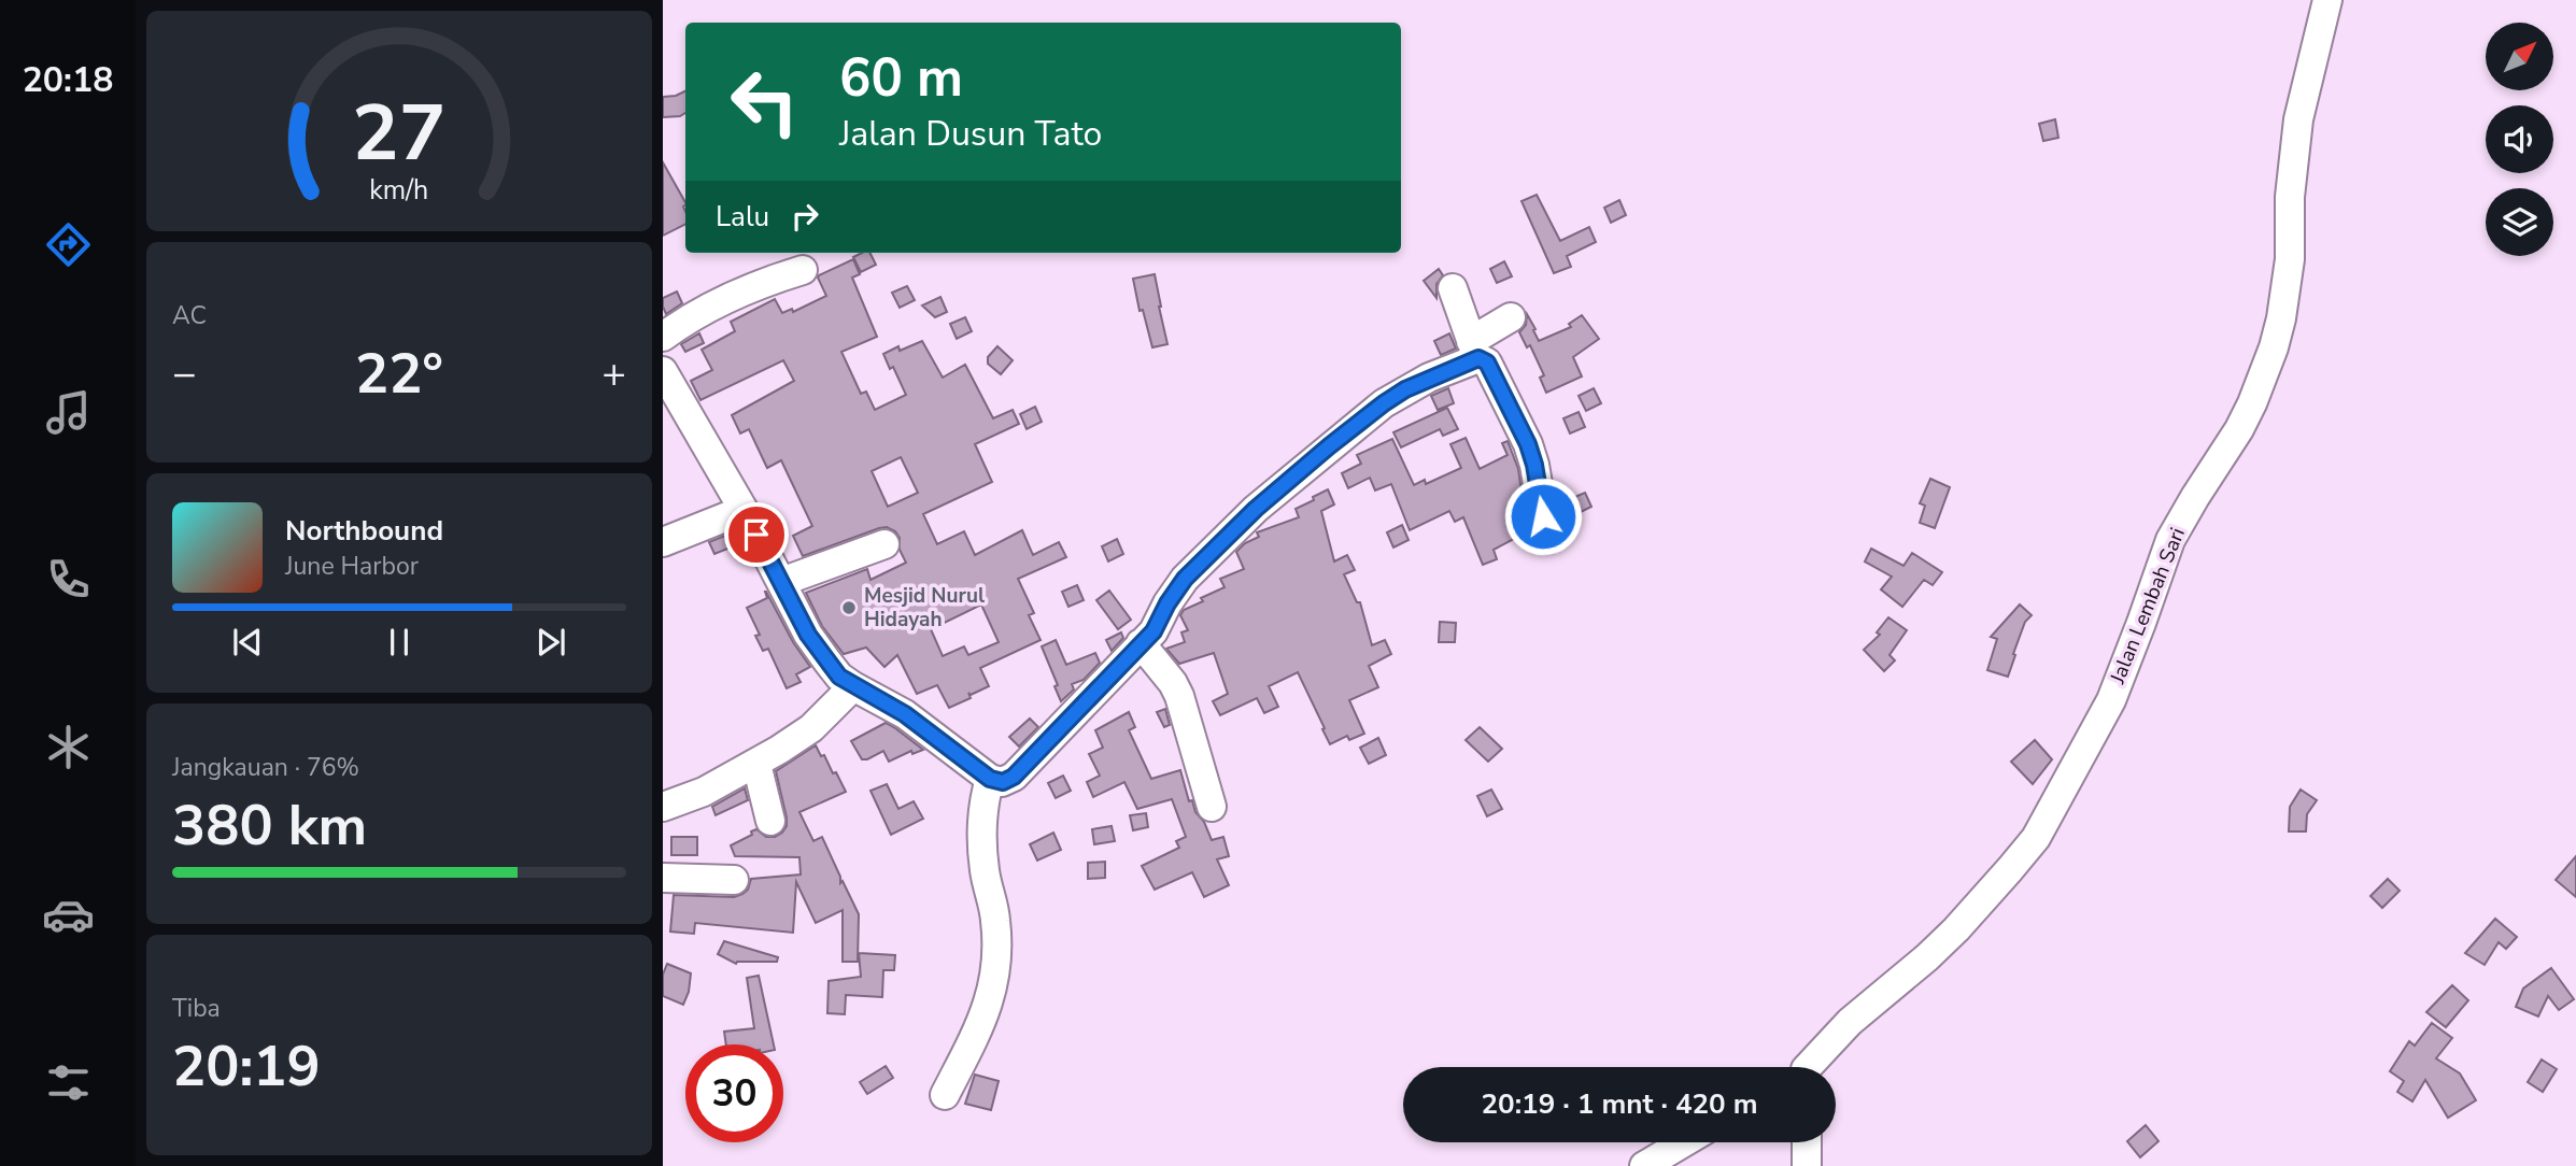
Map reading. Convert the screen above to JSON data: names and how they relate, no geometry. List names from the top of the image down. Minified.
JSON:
{"streets":{"street":["Jalan Lembah Sari"]},"places":["Mesjid Nurul Hidayah"],"north":"top right","page":{"tabs":"20:18","turn":["60 m","Jalan Dusun Tato"],"then":"Lalu","tile":["AC",["Jangkauan · 76%","380 km"],["Tiba","20:19"]],"heat":["−","22°","+"],"song":["Northbound","June Harbor"],"limit":"30","trip":"20:19 · 1 mnt · 420 m","gauge":["27","km/h"]}}
